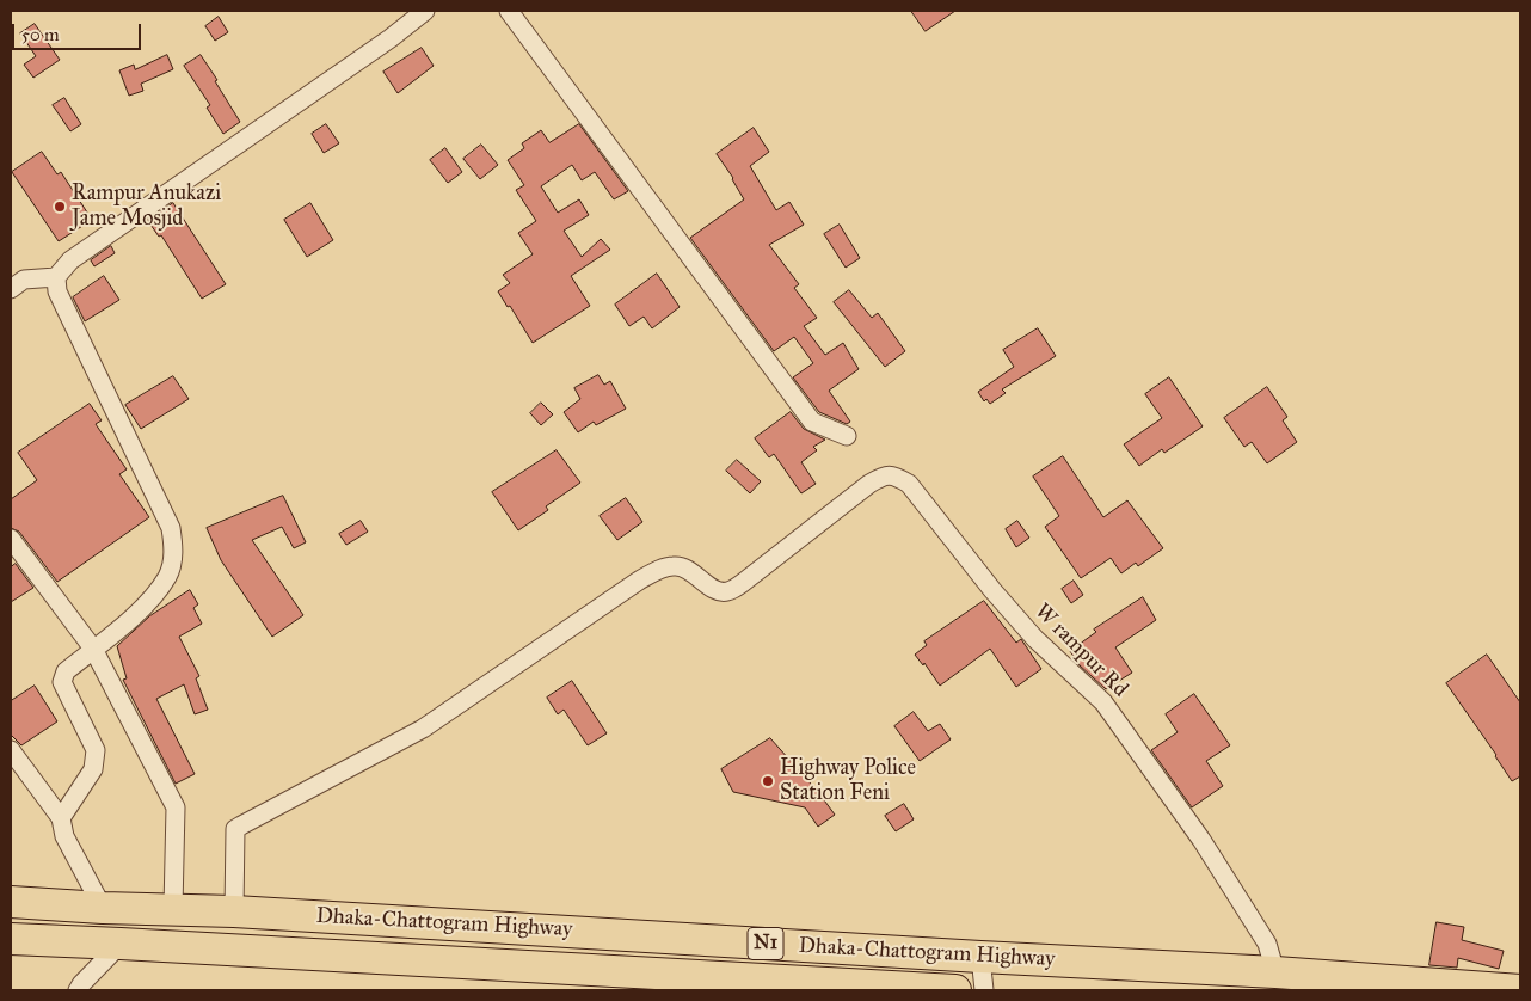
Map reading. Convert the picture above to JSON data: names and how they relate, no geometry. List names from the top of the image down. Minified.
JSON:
{"streets":{"highway":["Dhaka-Chattogram Highway","N1"],"street":["W rampur Rd"]},"crossings":[["W rampur Rd","Dhaka-Chattogram Highway"]],"places":["Rampur Anukazi Jame Mosjid","Highway Police Station Feni"],"scale_bar":"50 m"}
